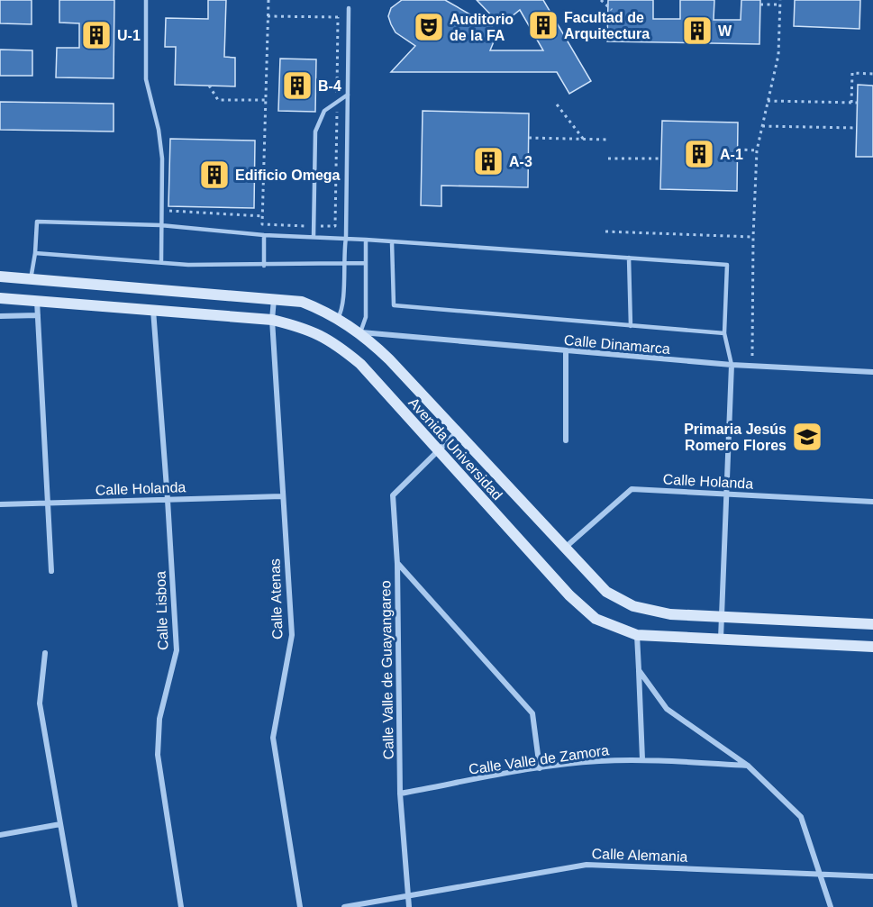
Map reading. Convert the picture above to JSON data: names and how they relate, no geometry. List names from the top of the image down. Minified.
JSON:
{"streets":{"street":["Calle Dinamarca","Avenida Universidad","Calle Holanda","Calle Atenas","Calle Lisboa","Calle Valle de Guayangareo","Calle Valle de Zamora","Calle Alemania"]},"crossings":[["Calle Dinamarca","Avenida Universidad"],["Avenida Universidad","Calle Holanda"],["Avenida Universidad","Calle Atenas"],["Avenida Universidad","Calle Lisboa"],["Avenida Universidad","Calle Valle de Guayangareo"],["Calle Holanda","Calle Atenas"],["Calle Holanda","Calle Lisboa"],["Calle Valle de Guayangareo","Calle Valle de Zamora"],["Calle Valle de Guayangareo","Calle Alemania"]],"places":{"building":["Facultad de Arquitectura","W","U-1","B-4","A-1","A-3","Edificio Omega"],"theatre":["Auditorio de la FA"],"school or university":["Primaria Jesús Romero Flores"]}}
